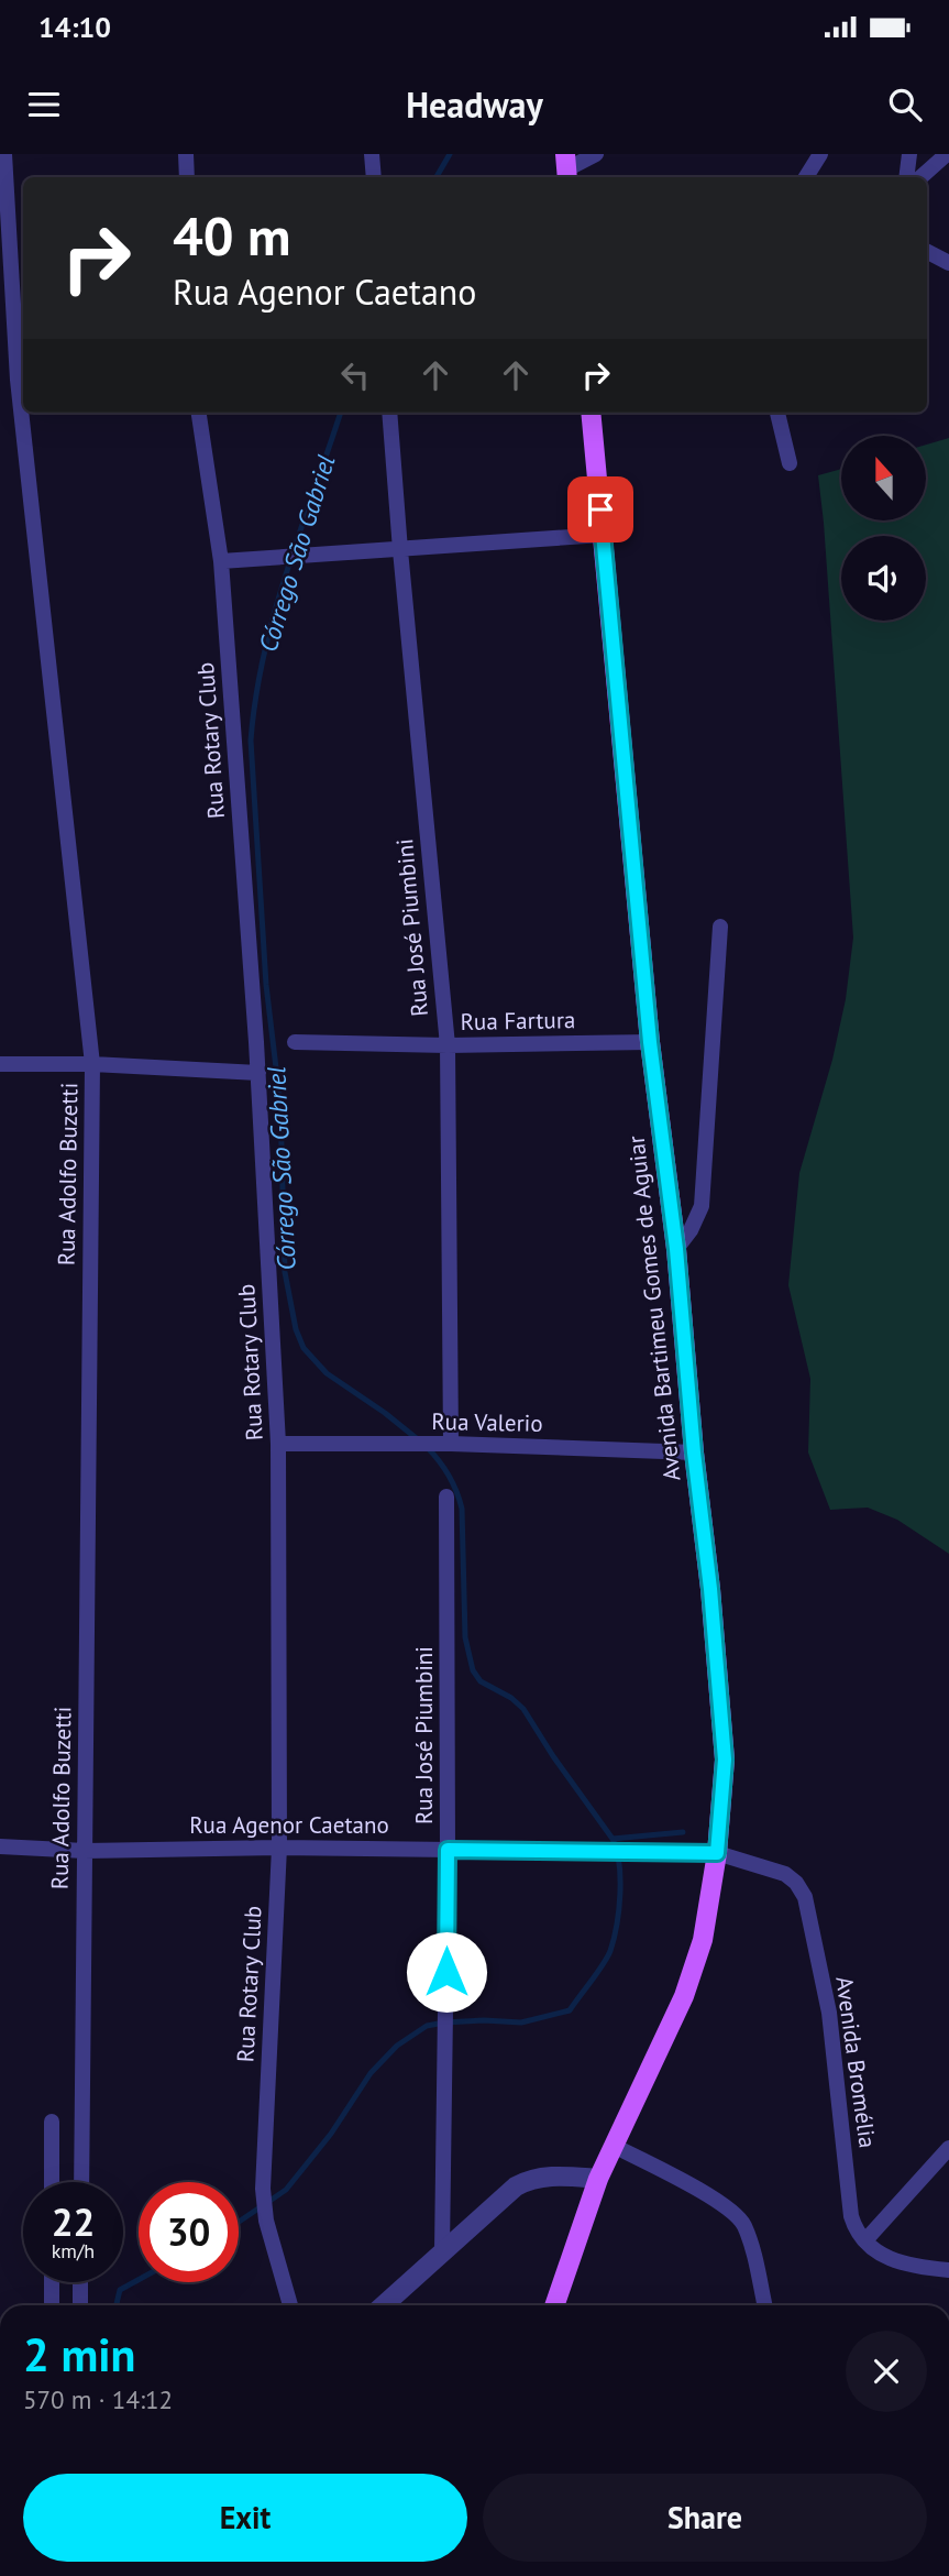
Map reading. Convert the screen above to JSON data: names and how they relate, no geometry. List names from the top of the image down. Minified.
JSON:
{"streets":{"main road":["Avenida Bartimeu Gomes de Aguiar"],"street":["Rua Rotary Club","Rua José Piumbini","Rua Fartura","Rua Adolfo Buzetti","Rua Valerio","Rua Agenor Caetano","Avenida Bromélia"]},"crossings":[["Rua Rotary Club","Rua Valerio"],["Rua Rotary Club","Rua Agenor Caetano"],["Rua José Piumbini","Rua Fartura"],["Rua José Piumbini","Rua Valerio"],["Rua José Piumbini","Rua Agenor Caetano"],["Rua Fartura","Avenida Bartimeu Gomes de Aguiar"],["Rua Adolfo Buzetti","Rua Agenor Caetano"],["Avenida Bartimeu Gomes de Aguiar","Rua Valerio"],["Avenida Bartimeu Gomes de Aguiar","Rua Agenor Caetano"],["Avenida Bartimeu Gomes de Aguiar","Avenida Bromélia"],["Rua Agenor Caetano","Avenida Bromélia"]],"water":["Córrego São Gabriel"],"north":"top","page":{"status":"14:10","header":"Headway","turn":["40 m","Rua Agenor Caetano"],"speed":"22 km/h","limit":"30","heading":["2 min","570 m · 14:12"],"buttons":["Exit","Share"]}}
